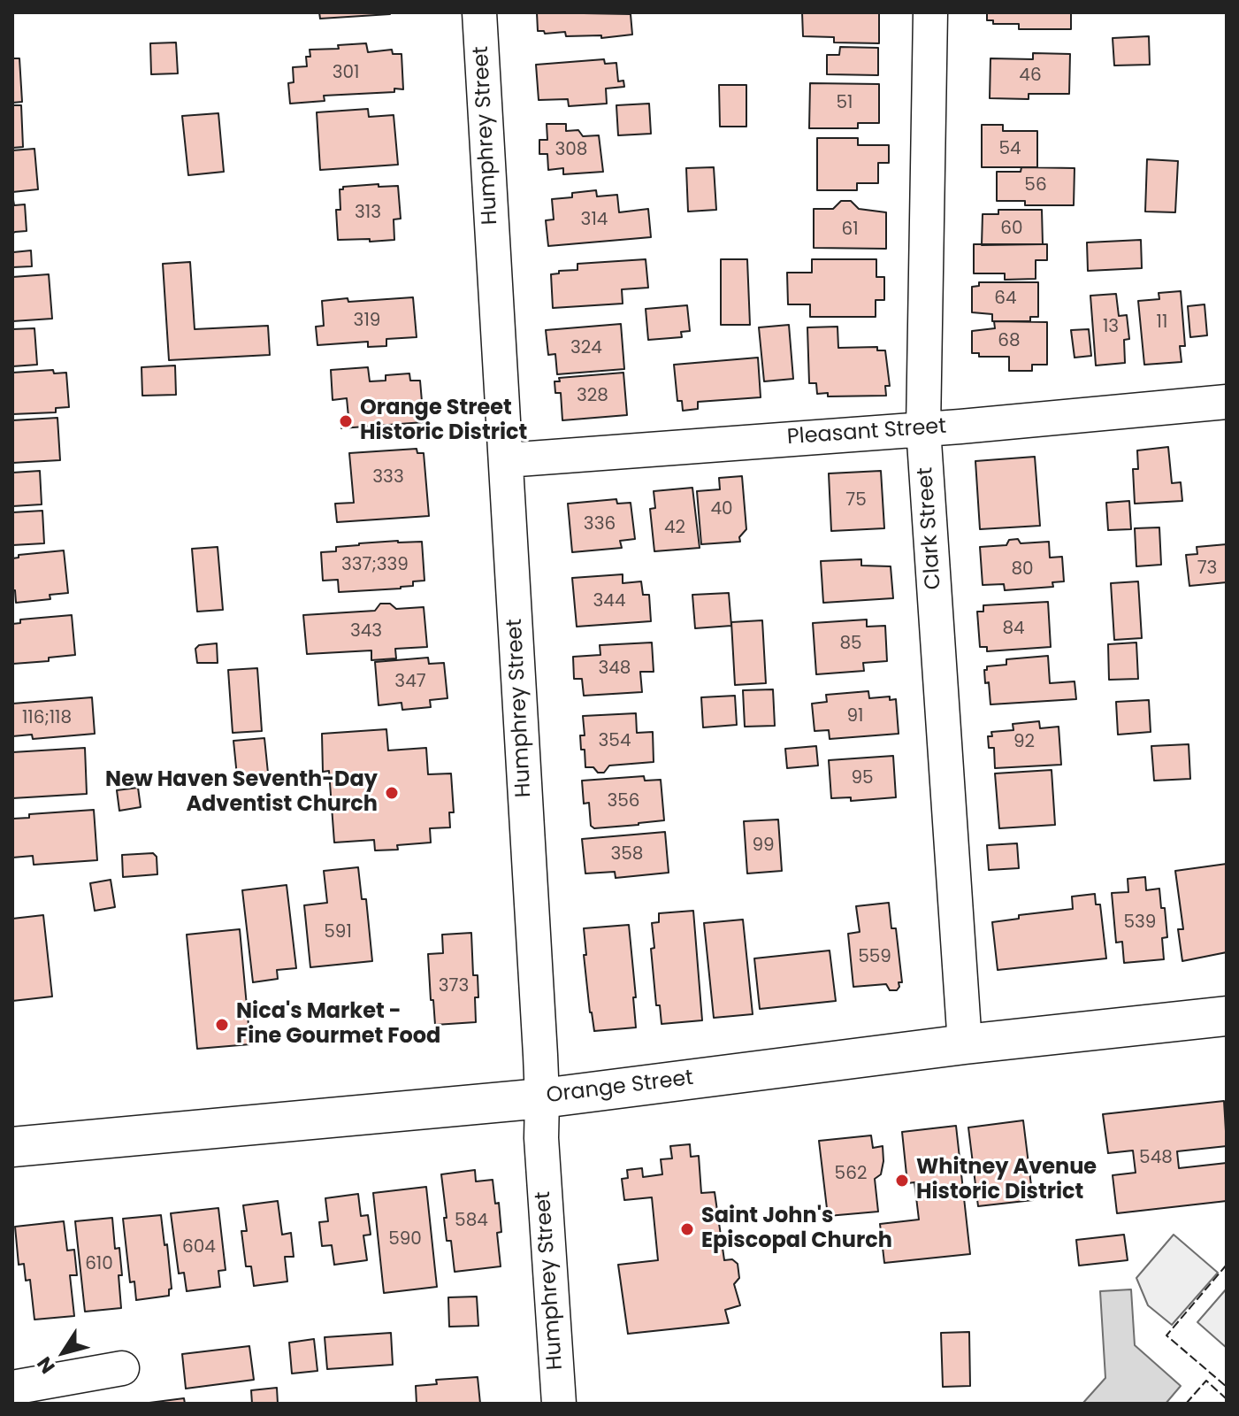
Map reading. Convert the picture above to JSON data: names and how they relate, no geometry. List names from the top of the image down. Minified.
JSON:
{"streets":{"main road":["Orange Street"],"street":["Humphrey Street","Pleasant Street","Clark Street"]},"crossings":[["Humphrey Street","Pleasant Street"],["Humphrey Street","Orange Street"],["Pleasant Street","Clark Street"],["Clark Street","Orange Street"]],"places":["Orange Street Historic District","New Haven Seventh-Day Adventist Church","Nica's Market - Fine Gourmet Food","Whitney Avenue Historic District","Saint John's Episcopal Church"],"house_numbers":["301","46","51","54","308","56","313","314","60","61","64","319","11","13","68","324","328","333","75","40","336","42","337;339","73","80","344","84","343","85","348","347","91","116;118","354","92","95","356","99","358","539","591","559","373","548","562","584","590","604","610"],"north":"bottom left"}
